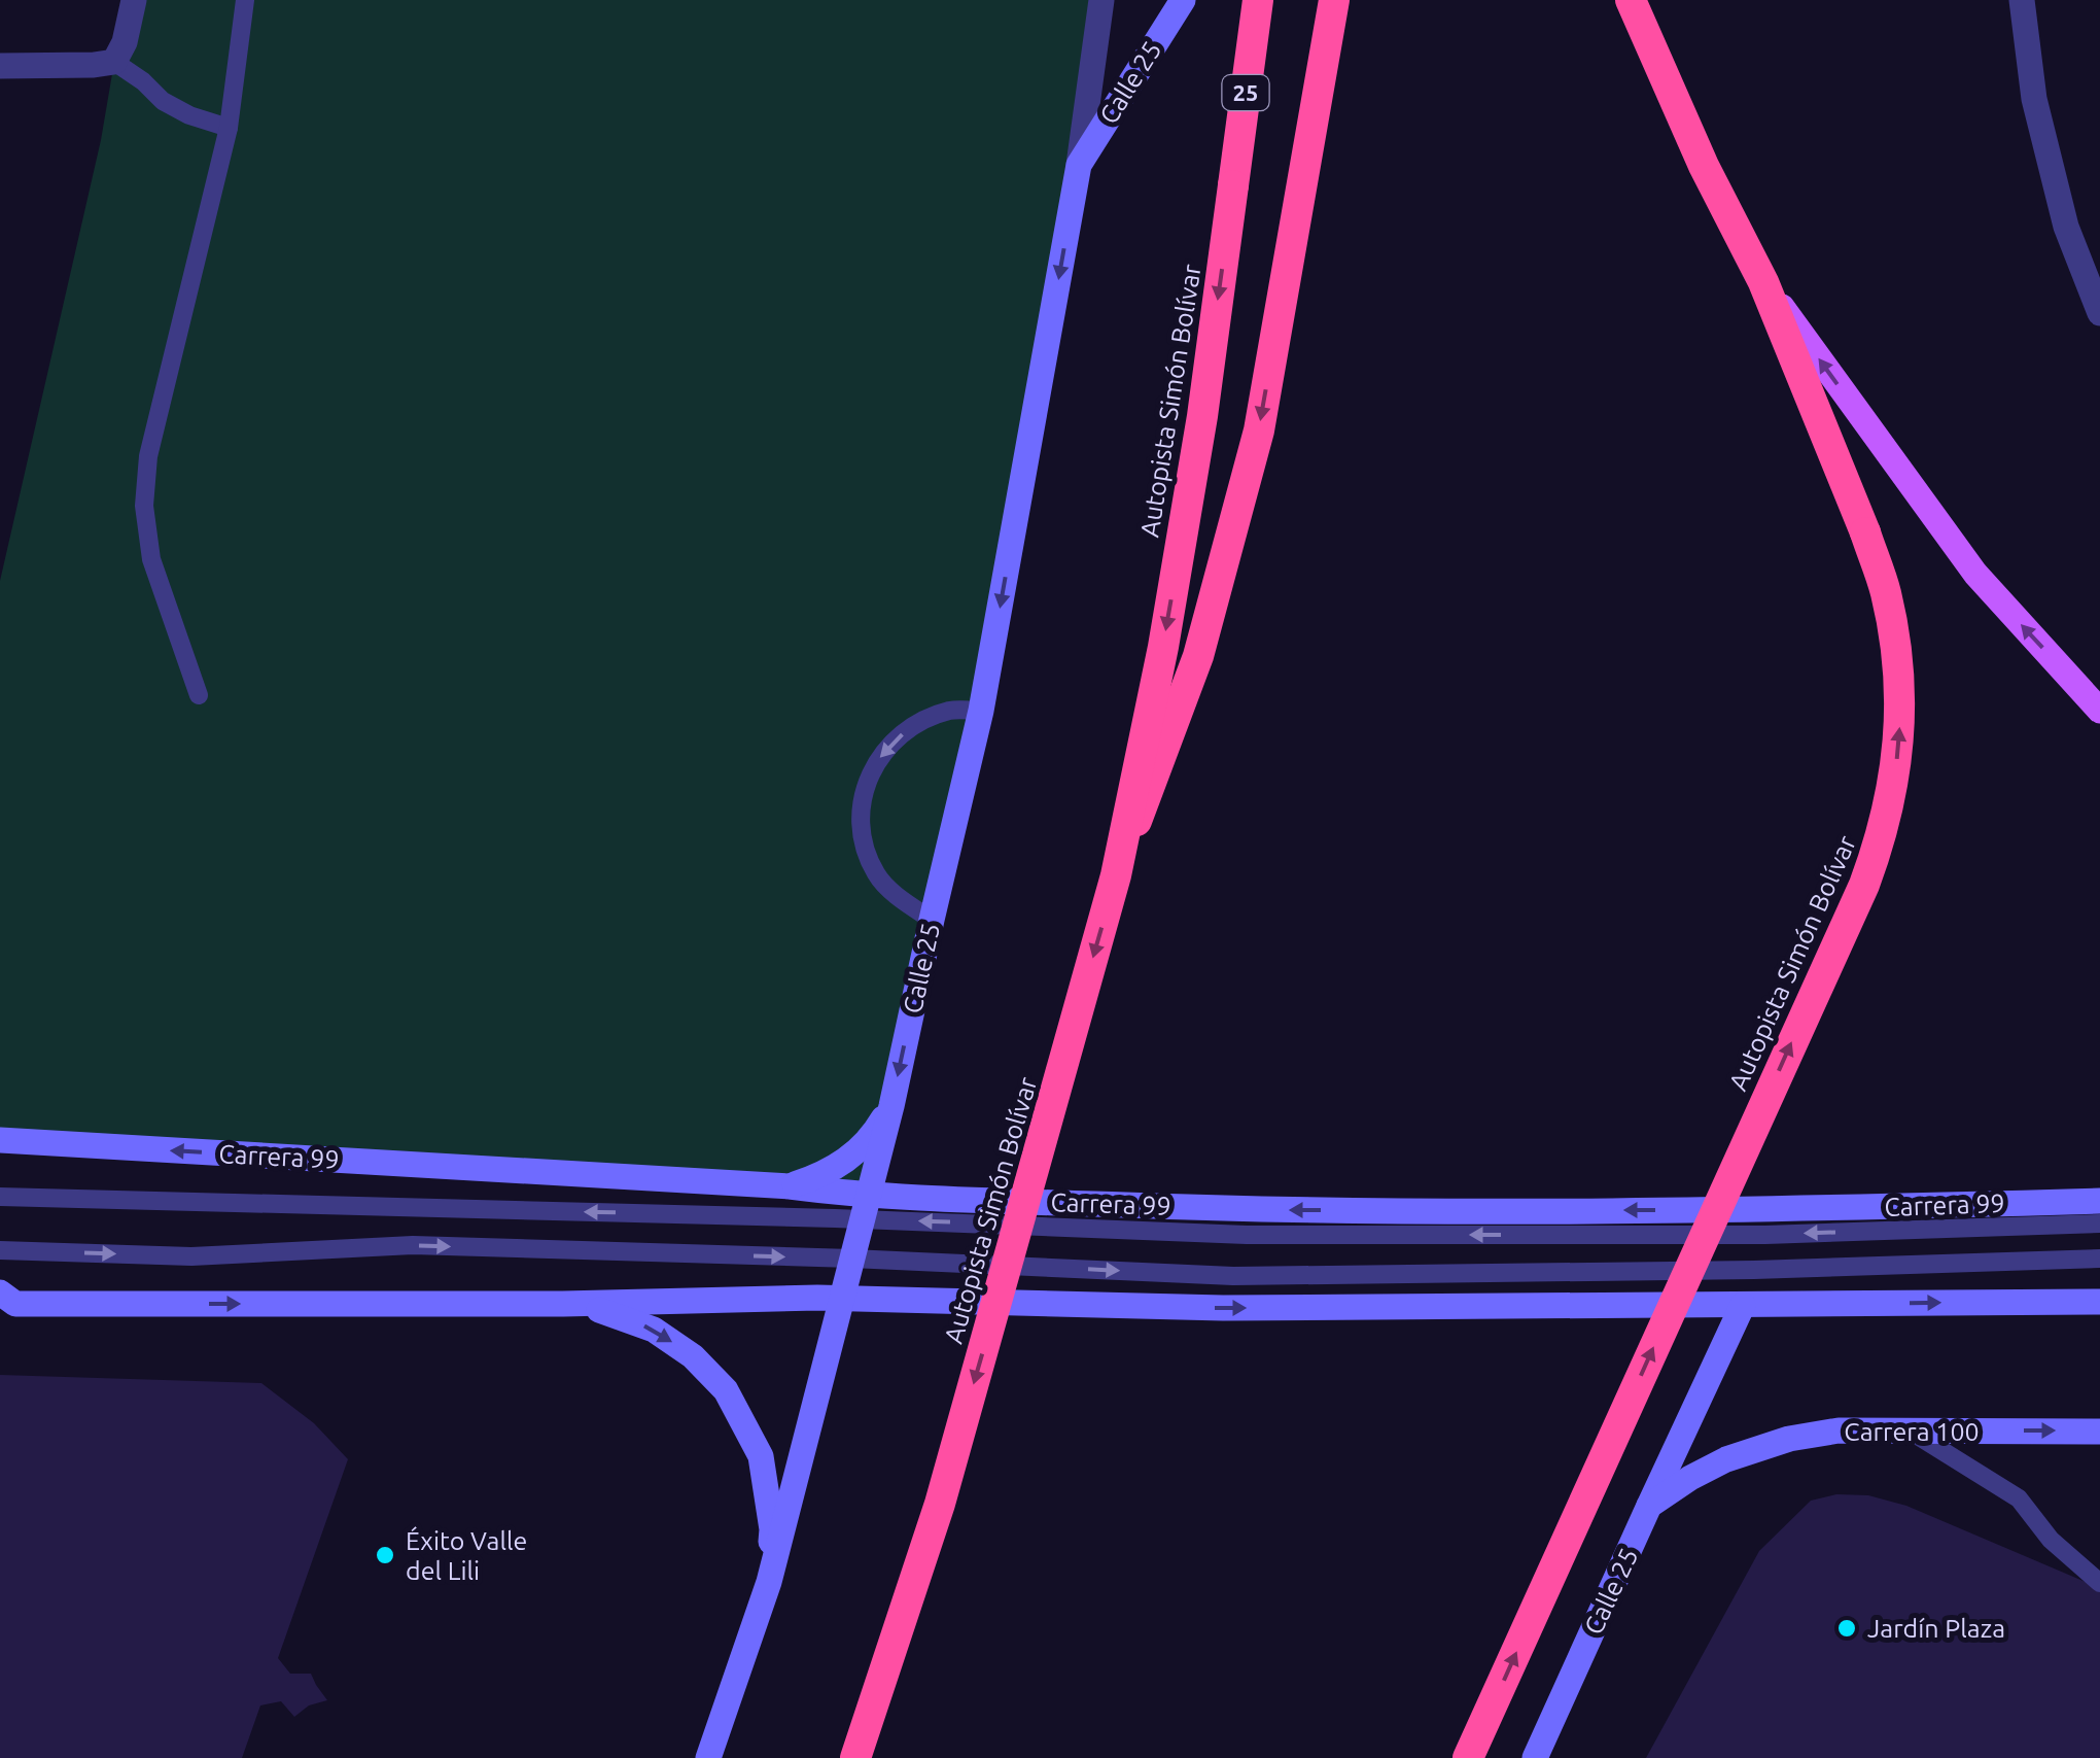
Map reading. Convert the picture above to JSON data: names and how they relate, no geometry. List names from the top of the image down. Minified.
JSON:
{"streets":{"highway":["25","Autopista Simón Bolívar"],"main road":["Calle 25","Carrera 99","Carrera 100"]},"crossings":[["Calle 25","Carrera 99"],["Calle 25","Carrera 100"]],"places":["Éxito Valle del Lili","Jardín Plaza"]}
